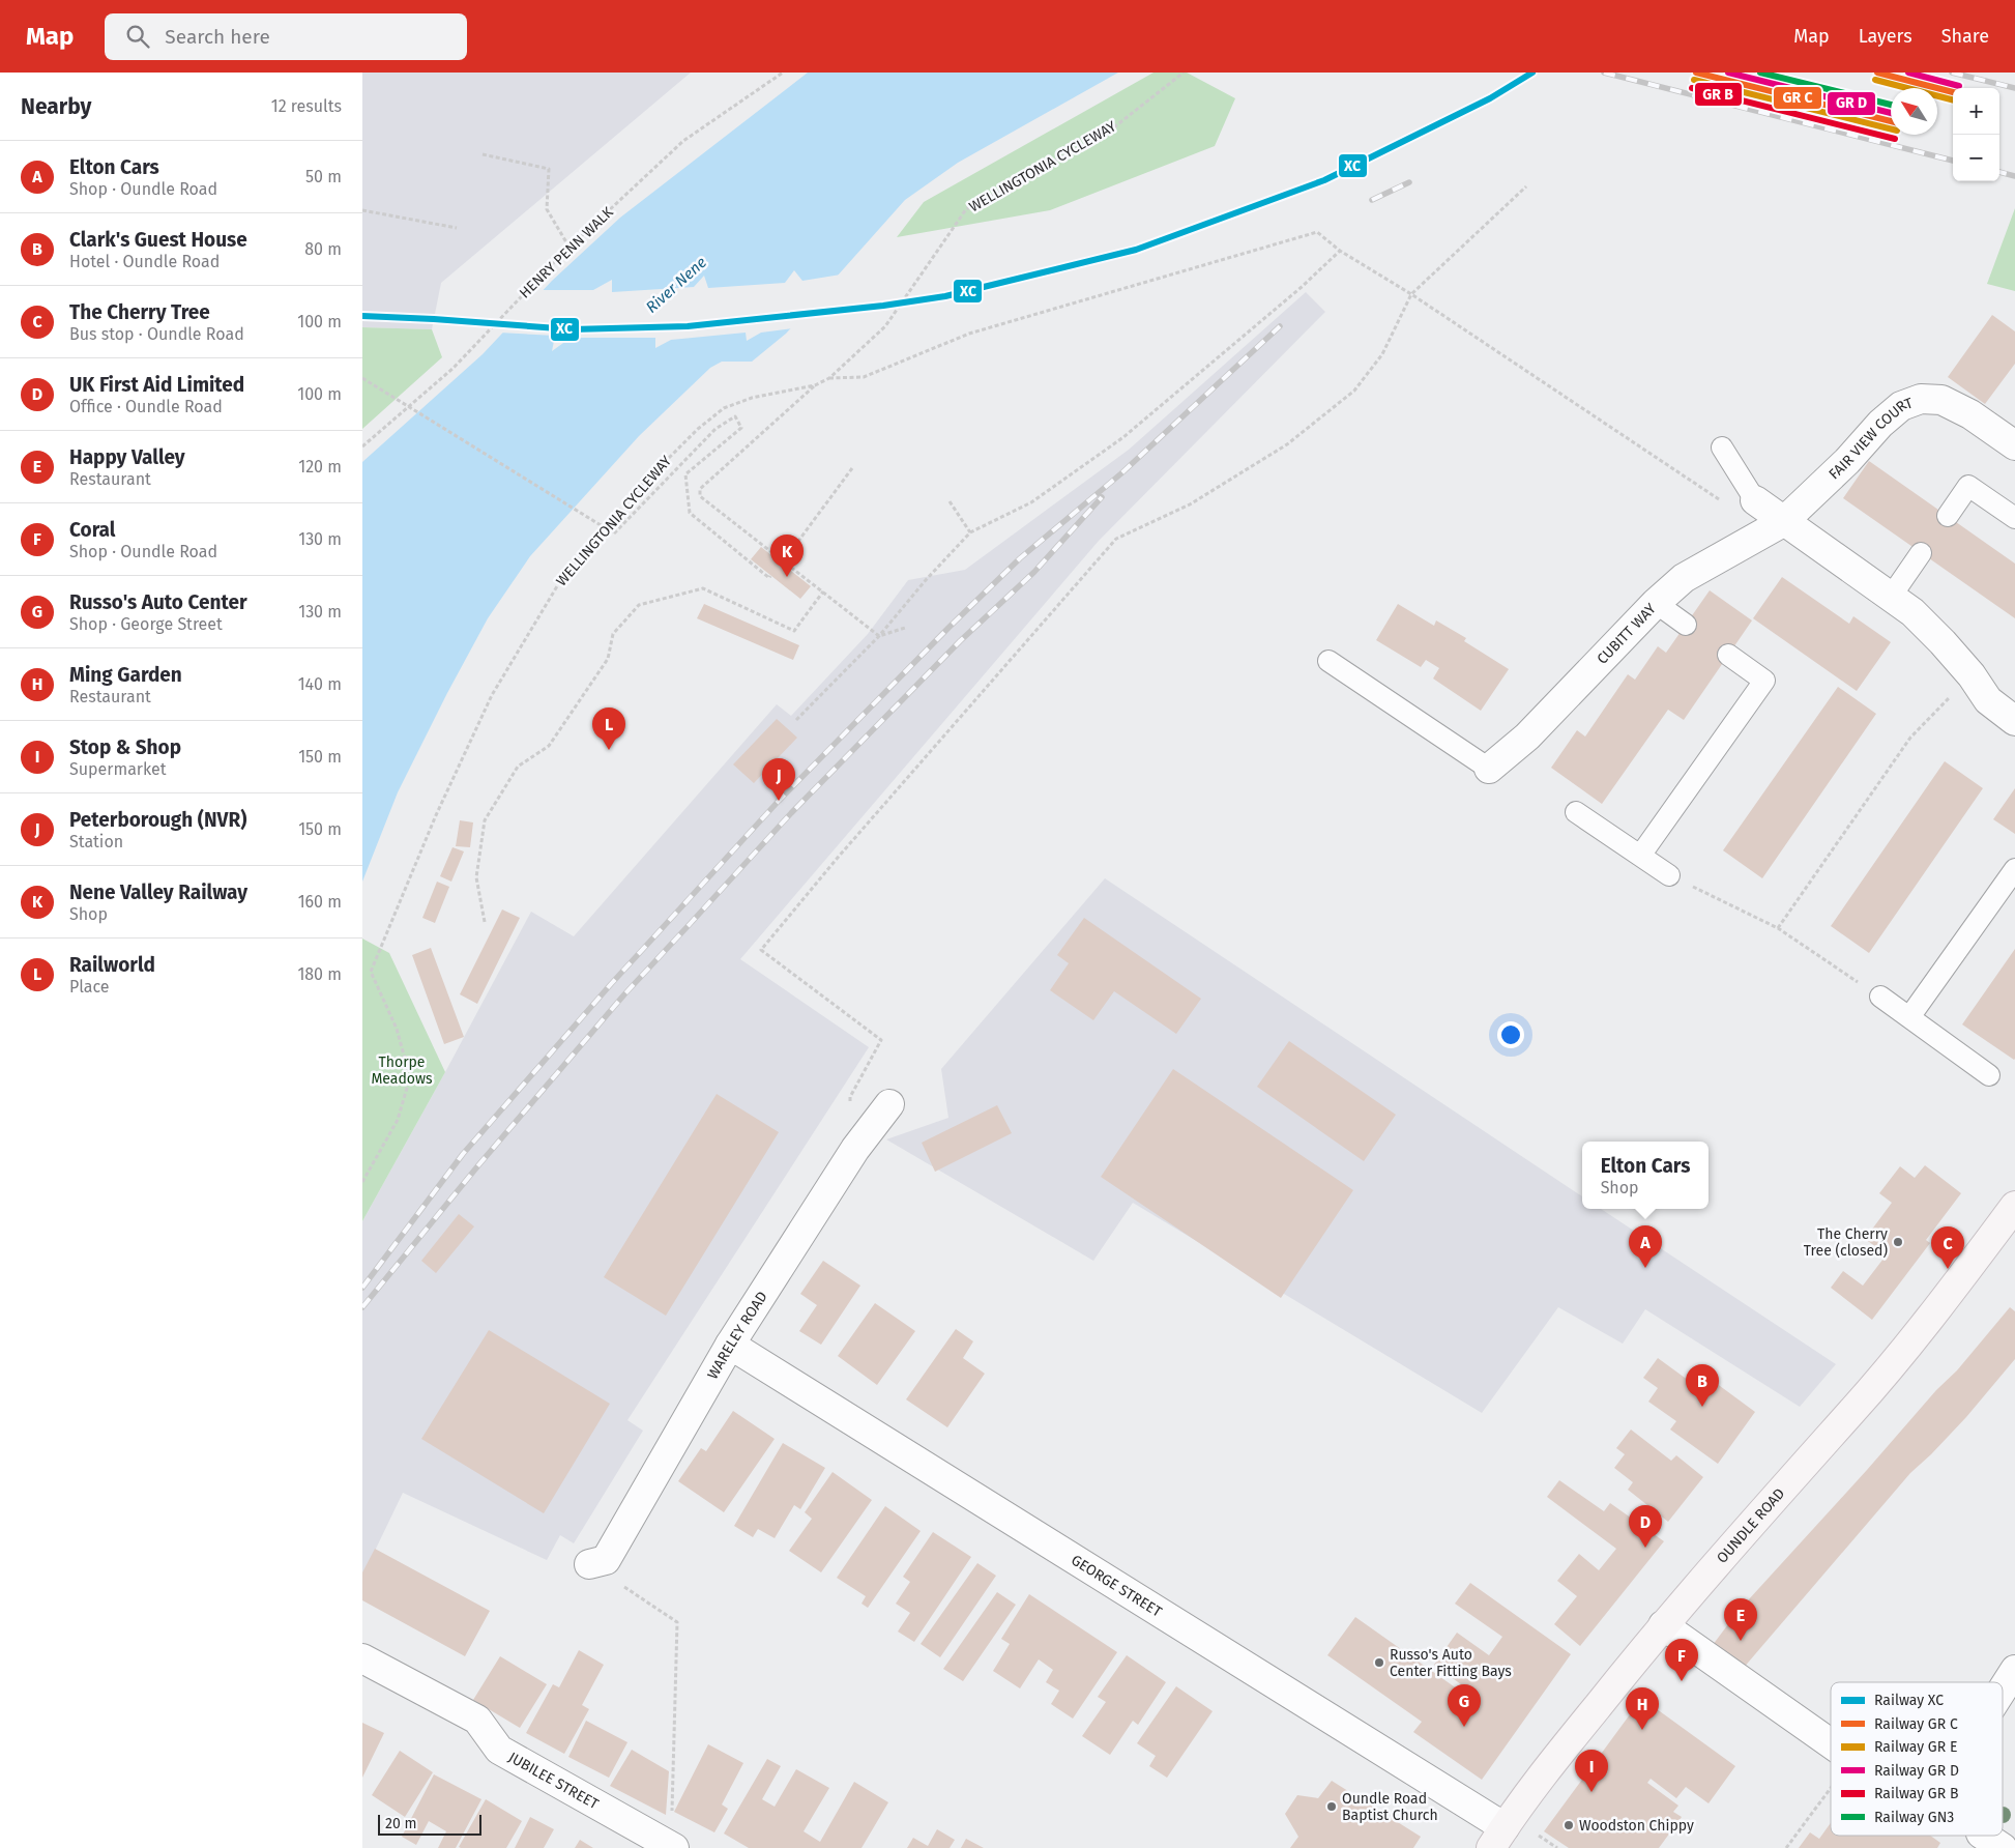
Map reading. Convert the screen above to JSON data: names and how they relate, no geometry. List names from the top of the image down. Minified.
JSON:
{"streets":{"main road":["OUNDLE ROAD"],"street":["FAIR VIEW COURT","CUBITT WAY","WARELEY ROAD","GEORGE STREET","JUBILEE STREET"],"path":["WELLINGTONIA CYCLEWAY","HENRY PENN WALK"]},"crossings":[["FAIR VIEW COURT","CUBITT WAY"],["WARELEY ROAD","GEORGE STREET"],["OUNDLE ROAD","GEORGE STREET"]],"water":["River Nene"],"parks":["Thorpe Meadows"],"places":["The Cherry Tree (closed)","Russo's Auto Center Fitting Bays","Oundle Road Baptist Church","Woodston Chippy"],"lines":["rail line XC","rail line GN3"],"legend":["Railway XC","Railway GR C","Railway GR E","Railway GR D","Railway GR B","Railway GN3"],"scale_bar":"20 m","north":"top left","page":{"header":"Map","search":"Search here","nav":["Map","Layers","Share"],"heading":["Nearby","12 results"],"map_buttons":["+","−"],"list":[{"mark":"A","name":"Elton Cars","note":"Shop · Oundle Road","value":"50 m"},{"mark":"B","name":"Clark's Guest House","note":"Hotel · Oundle Road","value":"80 m"},{"mark":"C","name":"The Cherry Tree","note":"Bus stop · Oundle Road","value":"100 m"},{"mark":"D","name":"UK First Aid Limited","note":"Office · Oundle Road","value":"100 m"},{"mark":"E","name":"Happy Valley","note":"Restaurant","value":"120 m"},{"mark":"F","name":"Coral","note":"Shop · Oundle Road","value":"130 m"},{"mark":"G","name":"Russo's Auto Center","note":"Shop · George Street","value":"130 m"},{"mark":"H","name":"Ming Garden","note":"Restaurant","value":"140 m"},{"mark":"I","name":"Stop & Shop","note":"Supermarket","value":"150 m"},{"mark":"J","name":"Peterborough (NVR)","note":"Station","value":"150 m"},{"mark":"K","name":"Nene Valley Railway","note":"Shop","value":"160 m"},{"mark":"L","name":"Railworld","note":"Place","value":"180 m"}],"pins":["K","L","J","A","C","B","D","E","F","G","H","I"],"popup":["Elton Cars","Shop"],"scale":"20 m"}}
